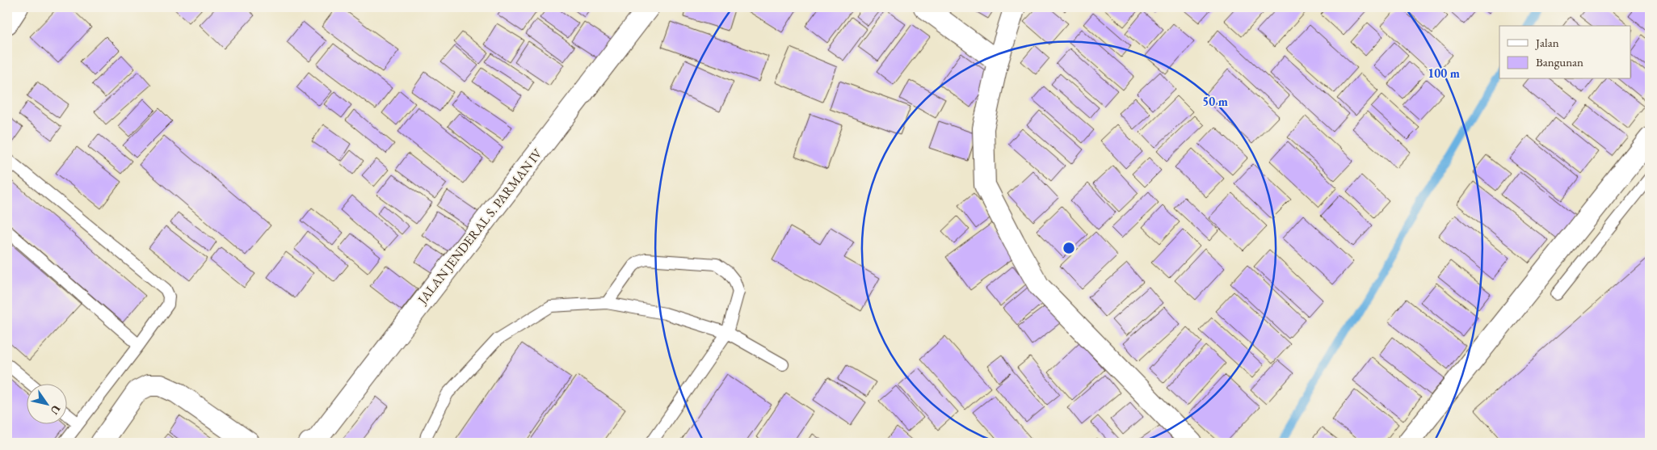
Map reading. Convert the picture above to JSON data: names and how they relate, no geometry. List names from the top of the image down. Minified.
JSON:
{"streets":{"street":["JALAN JENDERAL S. PARMAN IV"]},"legend":["Jalan","Bangunan"],"north":"bottom right","rings":["100 m","50 m"]}
